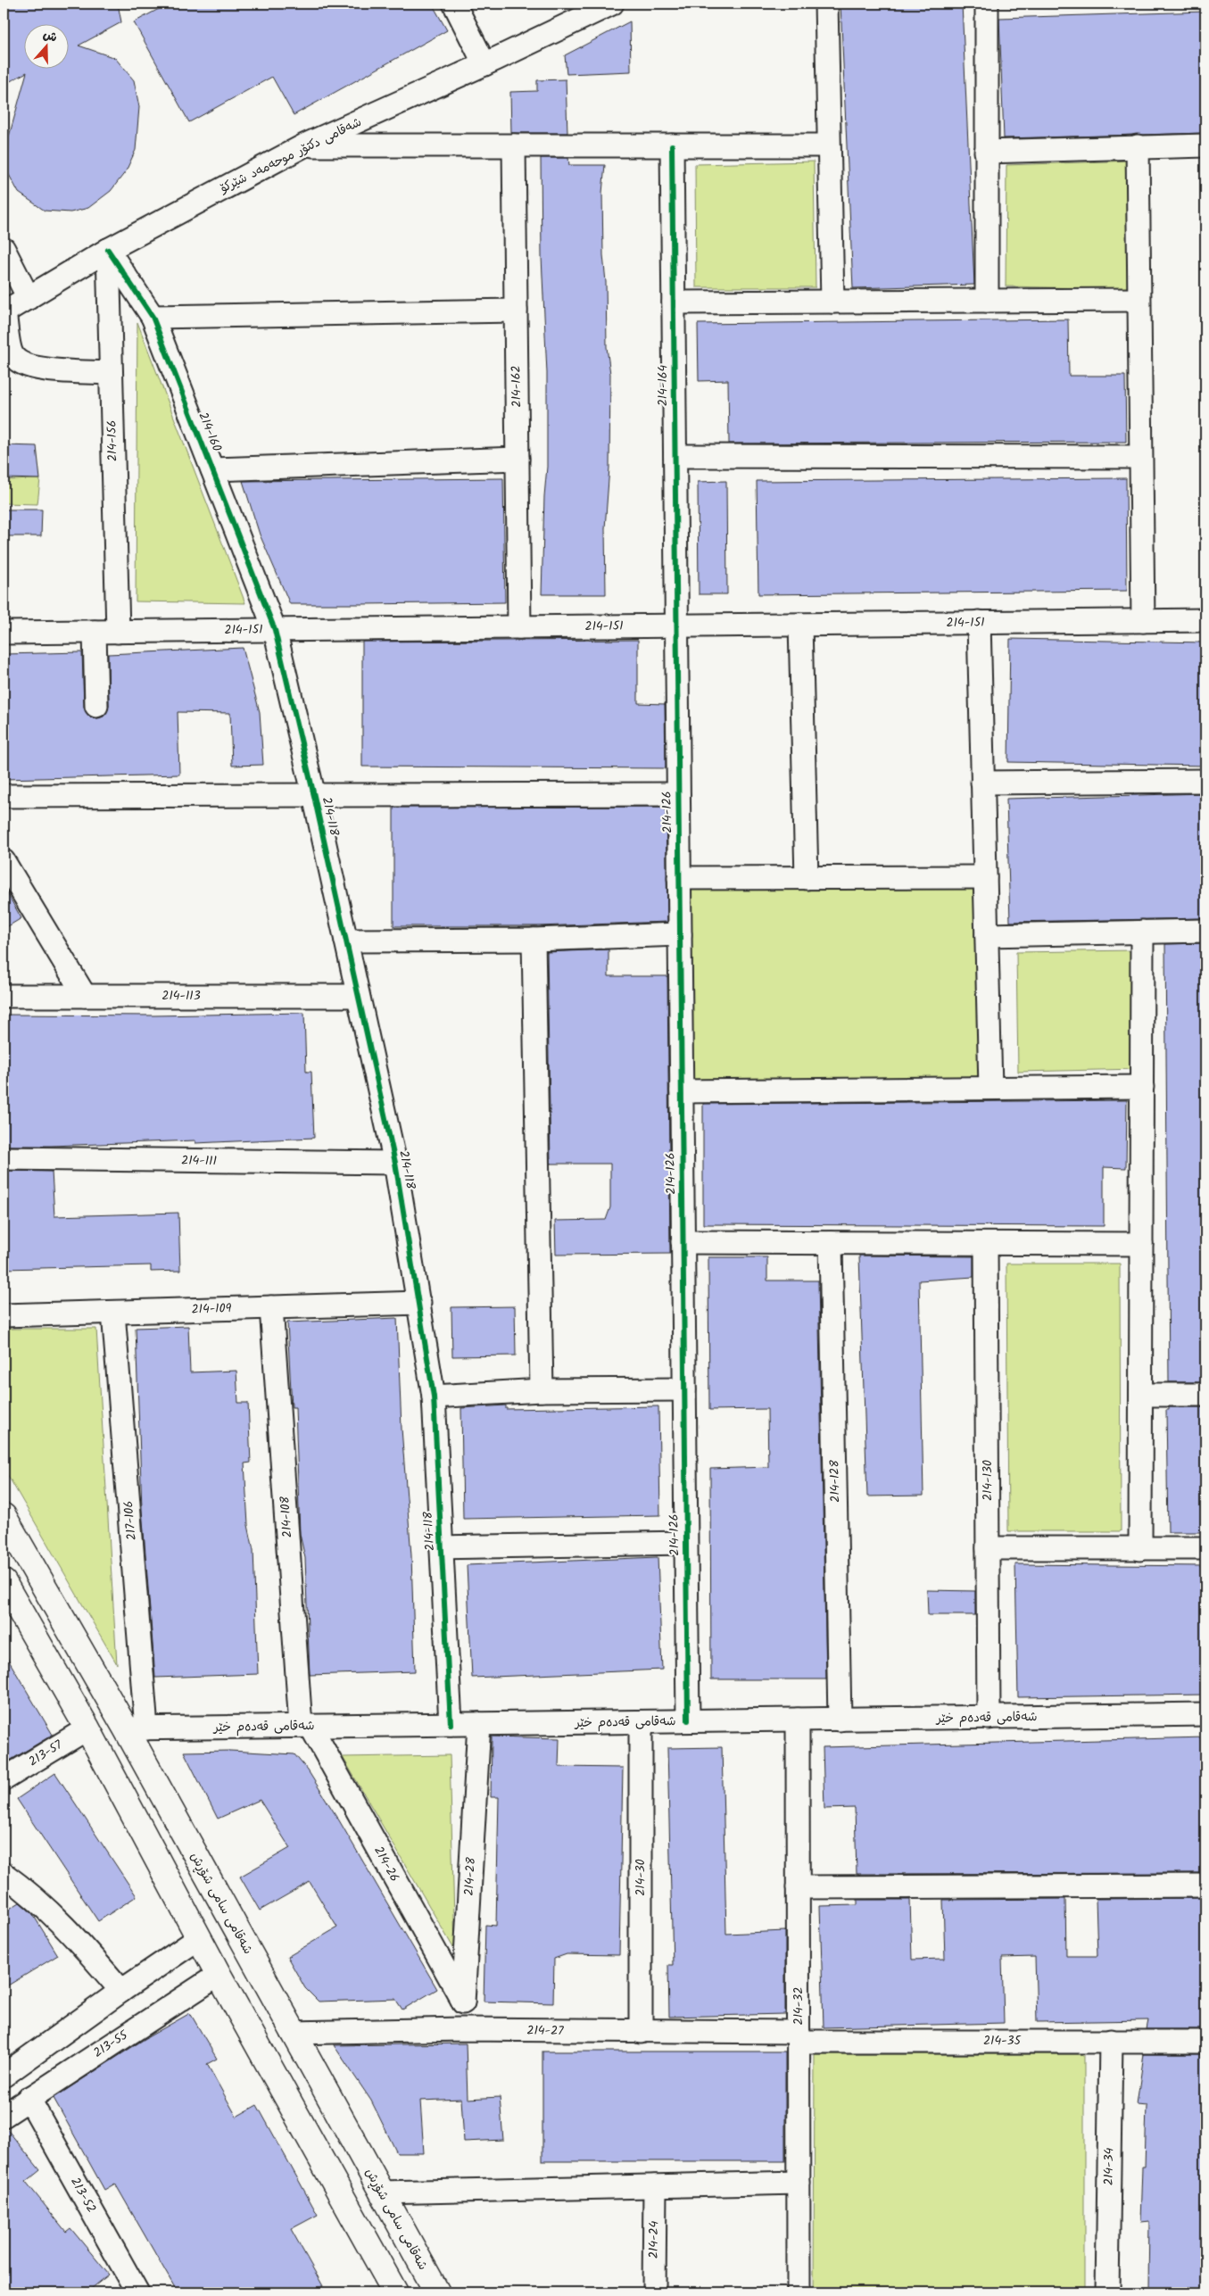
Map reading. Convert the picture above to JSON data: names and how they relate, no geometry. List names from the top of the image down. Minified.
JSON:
{"streets":{"main road":["شەقامی سامی شۆڕش"],"street":["شەقامی دکتۆر موحەمەد شێرکۆ","214-164","214-162","214-160","214-156","214-151","214-126","214-118","214-113","214-111","214-109","214-130","214-128","214-108","217-106","شەقامی قەدەم خێر","213-57","214-26","214-28","214-30","214-32","214-27","214-35","213-55","214-34","213-52","214-24"]},"crossings":[["شەقامی دکتۆر موحەمەد شێرکۆ","214-160"],["شەقامی دکتۆر موحەمەد شێرکۆ","214-156"],["214-164","214-151"],["214-164","214-126"],["214-162","214-151"],["214-160","214-156"],["214-160","214-151"],["214-160","214-118"],["214-156","214-151"],["214-151","214-126"],["214-151","214-118"],["214-126","شەقامی قەدەم خێر"],["214-118","214-113"],["214-118","214-111"],["214-118","214-109"],["214-118","شەقامی قەدەم خێر"],["214-109","214-108"],["214-109","217-106"],["214-130","شەقامی قەدەم خێر"],["214-128","شەقامی قەدەم خێر"],["214-108","شەقامی قەدەم خێر"],["214-108","214-26"],["217-106","شەقامی قەدەم خێر"],["217-106","شەقامی سامی شۆڕش"],["شەقامی قەدەم خێر","214-26"],["شەقامی قەدەم خێر","214-28"],["شەقامی قەدەم خێر","214-30"],["شەقامی قەدەم خێر","شەقامی سامی شۆڕش"],["شەقامی قەدەم خێر","214-32"],["214-26","214-28"],["214-28","214-27"],["214-30","214-27"],["شەقامی سامی شۆڕش","214-27"],["214-32","214-27"],["214-32","214-35"],["214-27","214-35"],["214-35","214-34"],["213-55","213-52"]],"north":"top"}
